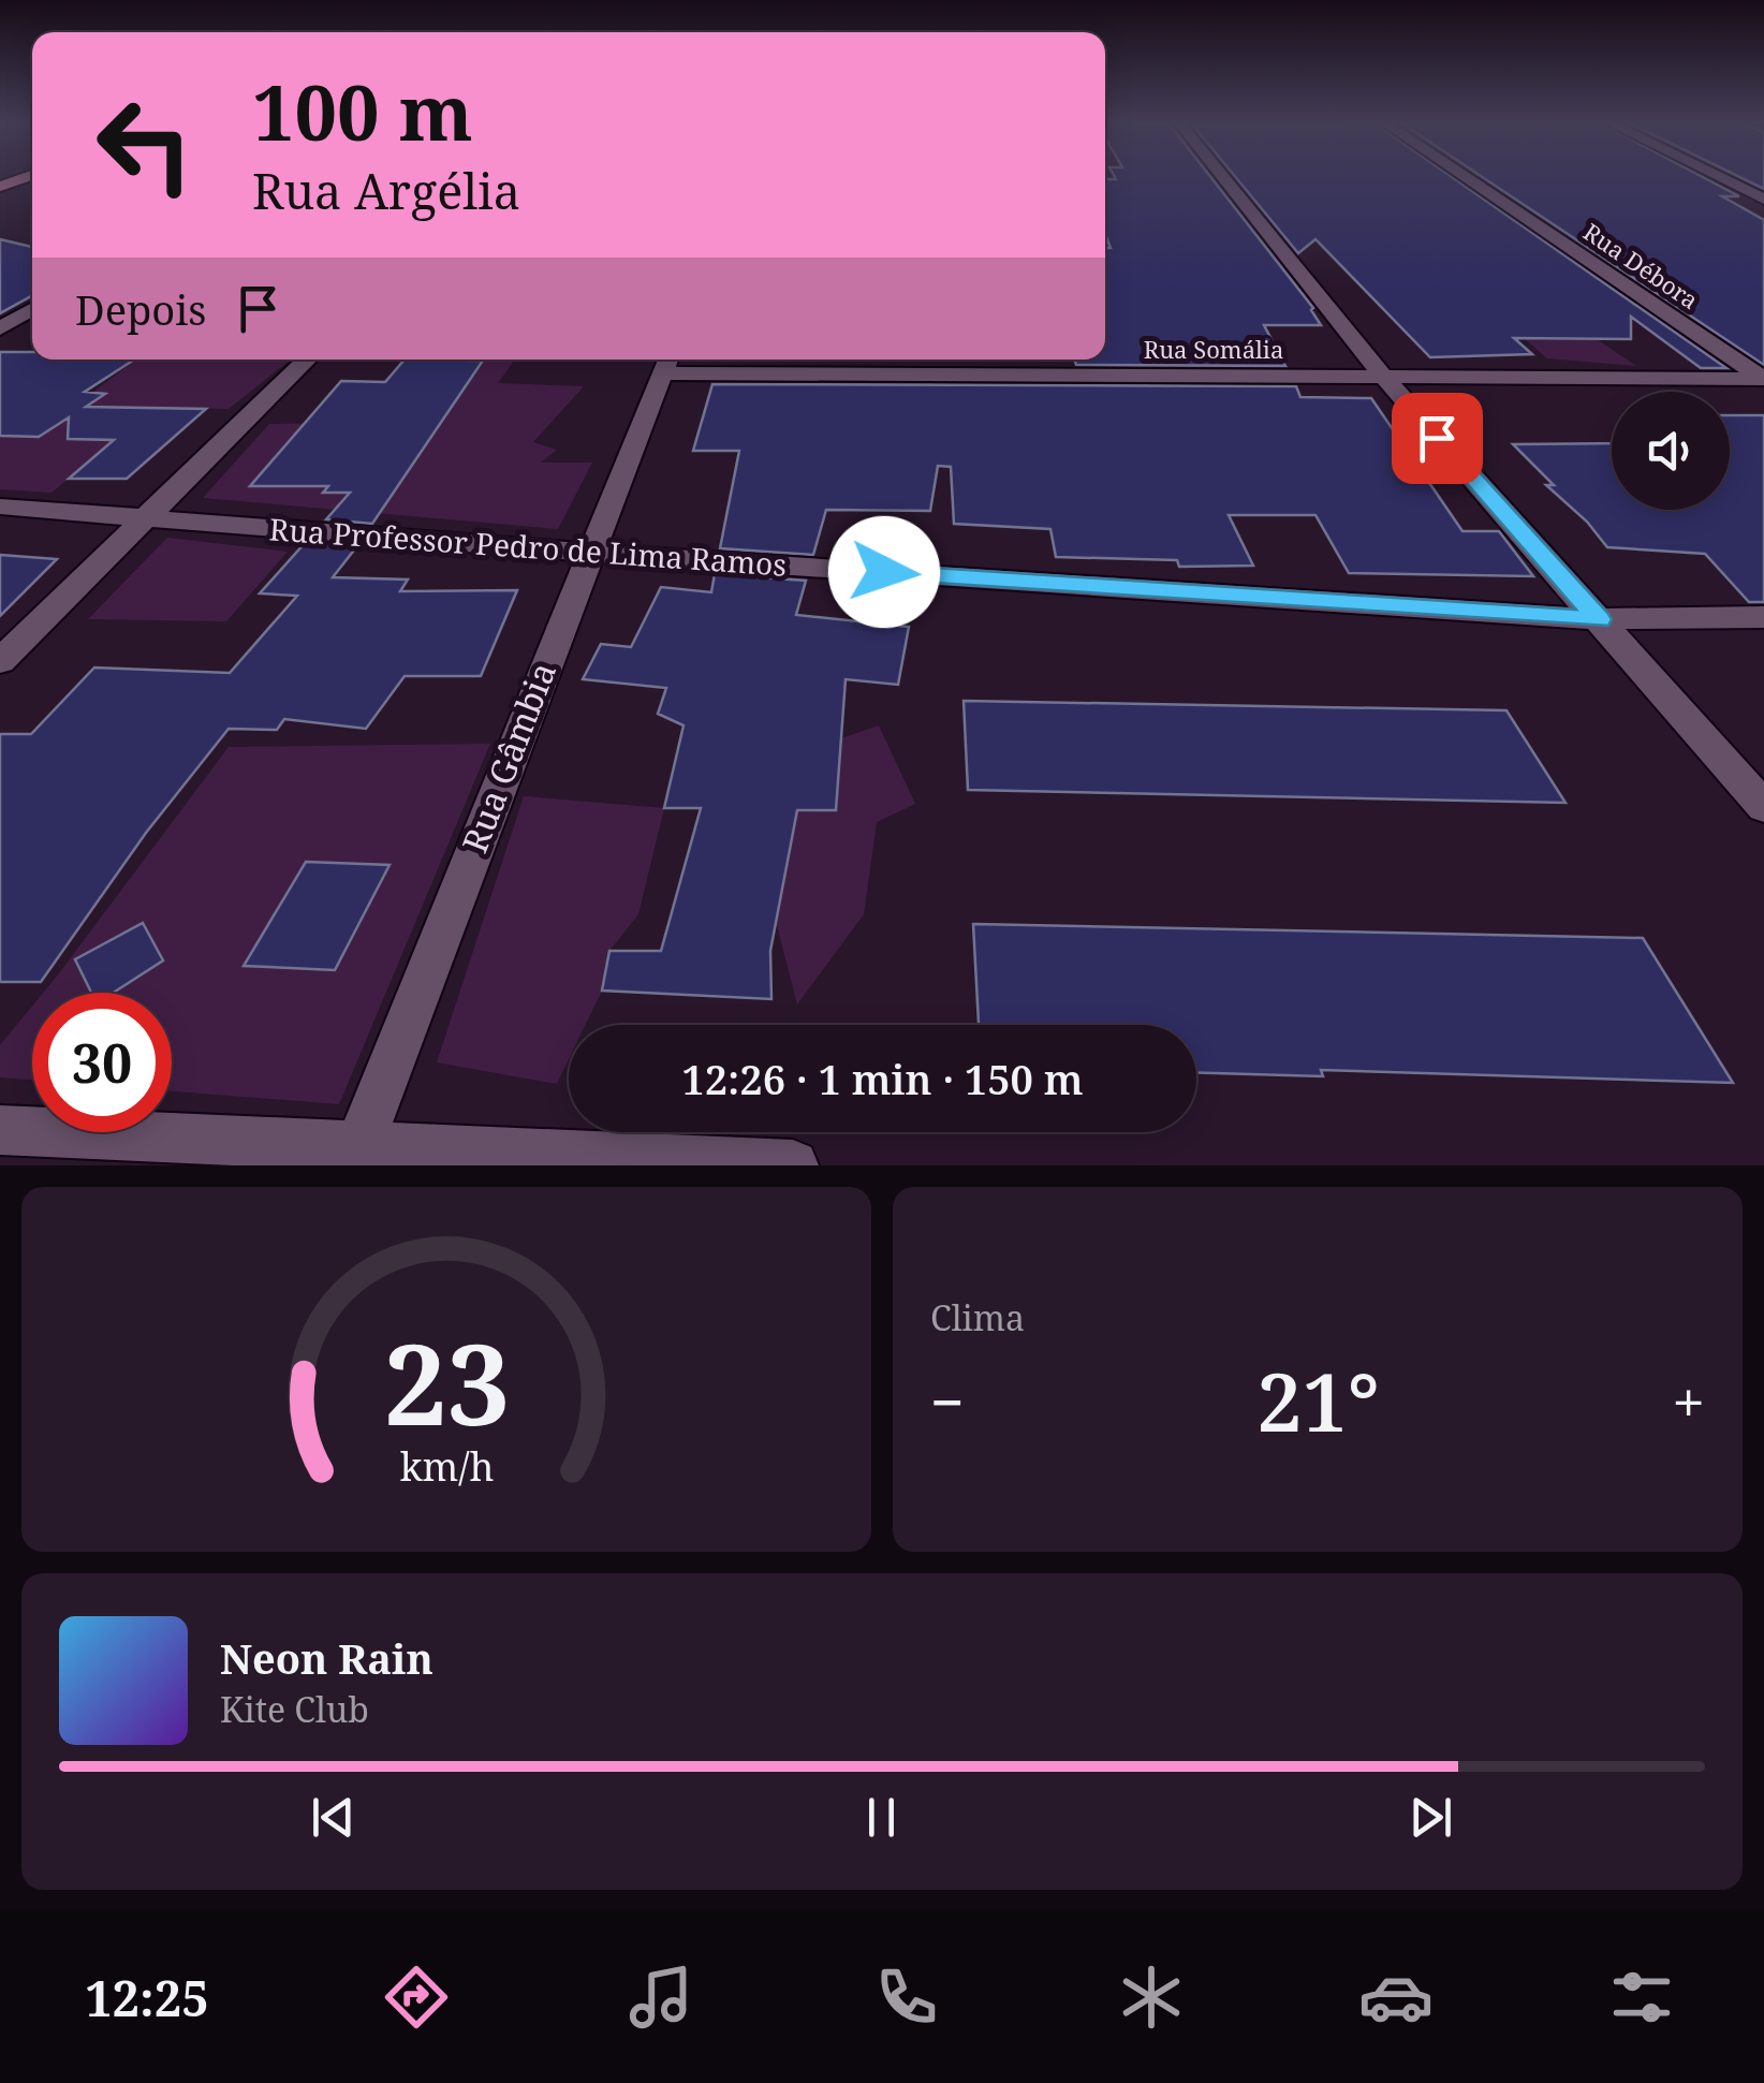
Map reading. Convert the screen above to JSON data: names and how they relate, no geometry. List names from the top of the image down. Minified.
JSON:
{"streets":{"street":["Rua Débora","Rua Somália","Rua Professor Pedro de Lima Ramos","Rua Gâmbia"]},"crossings":[["Rua Débora","Rua Somália"],["Rua Somália","Rua Gâmbia"],["Rua Professor Pedro de Lima Ramos","Rua Gâmbia"]],"page":{"turn":["100 m","Rua Argélia"],"then":"Depois","limit":"30","trip":"12:26 · 1 min · 150 m","tile":"Clima","heat":["−","21°","+"],"song":["Neon Rain","Kite Club"],"tabs":"12:25","gauge":["23","km/h"]}}
